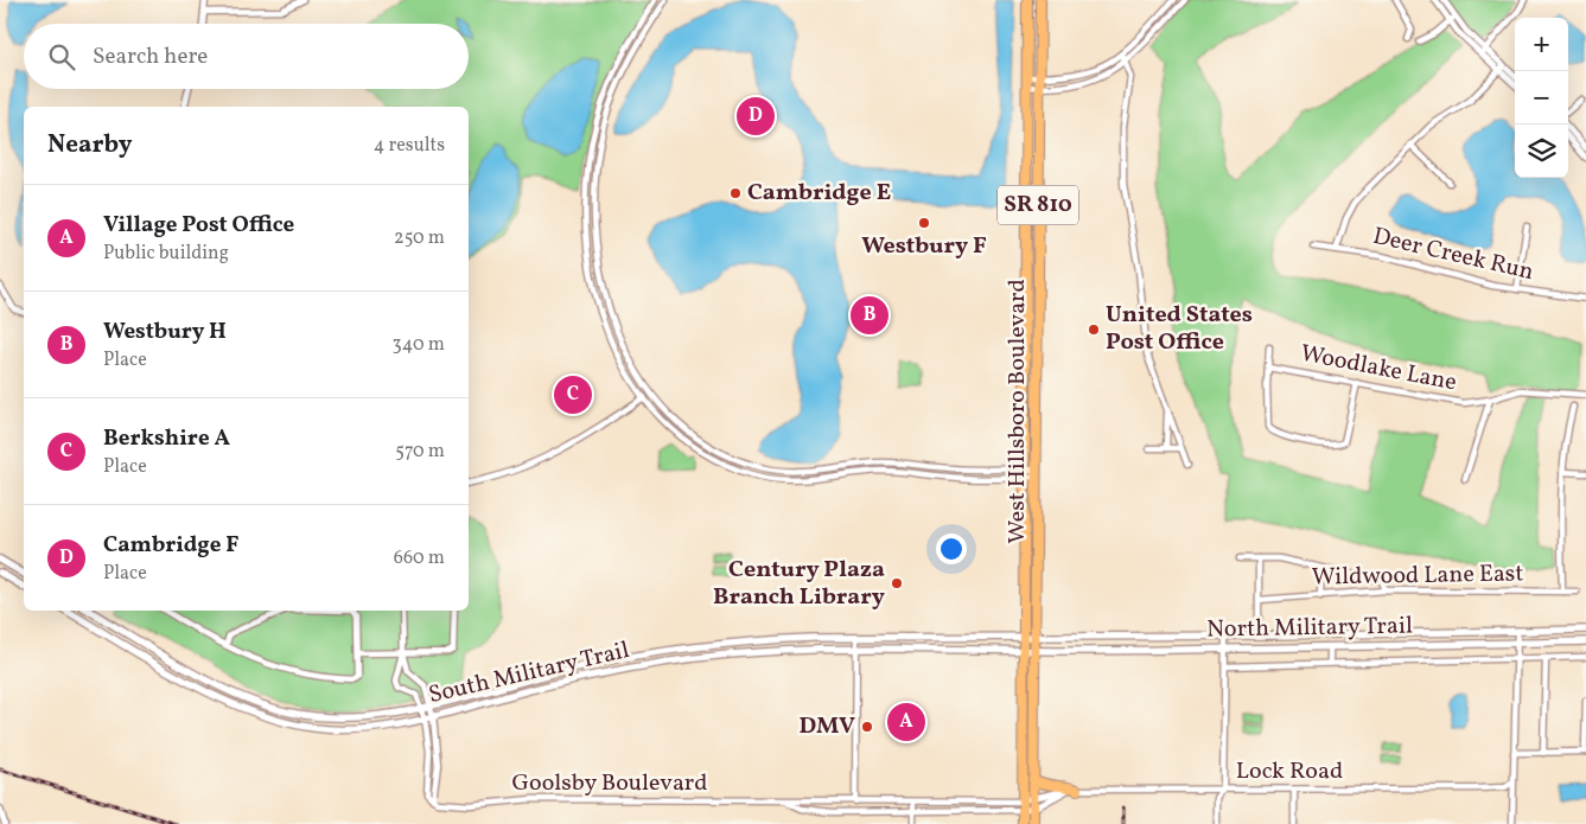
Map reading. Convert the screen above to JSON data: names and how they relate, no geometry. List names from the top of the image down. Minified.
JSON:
{"streets":{"main road":["SR 810","West Hillsboro Boulevard"],"street":["Deer Creek Run","Woodlake Lane","Wildwood Lane East","North Military Trail","South Military Trail","Lock Road","Goolsby Boulevard"]},"crossings":[["West Hillsboro Boulevard","North Military Trail"],["West Hillsboro Boulevard","South Military Trail"],["West Hillsboro Boulevard","Lock Road"],["West Hillsboro Boulevard","Goolsby Boulevard"],["North Military Trail","South Military Trail"],["Lock Road","Goolsby Boulevard"]],"places":["Cambridge E","Westbury F","United States Post Office","Century Plaza Branch Library","DMV"],"page":{"map_buttons":["+","−"],"search":"Search here","pins":["D","B","C","A"],"heading":["Nearby","4 results"],"list":[{"mark":"A","name":"Village Post Office","note":"Public building","value":"250 m"},{"mark":"B","name":"Westbury H","note":"Place","value":"340 m"},{"mark":"C","name":"Berkshire A","note":"Place","value":"570 m"},{"mark":"D","name":"Cambridge F","note":"Place","value":"660 m"}]}}
